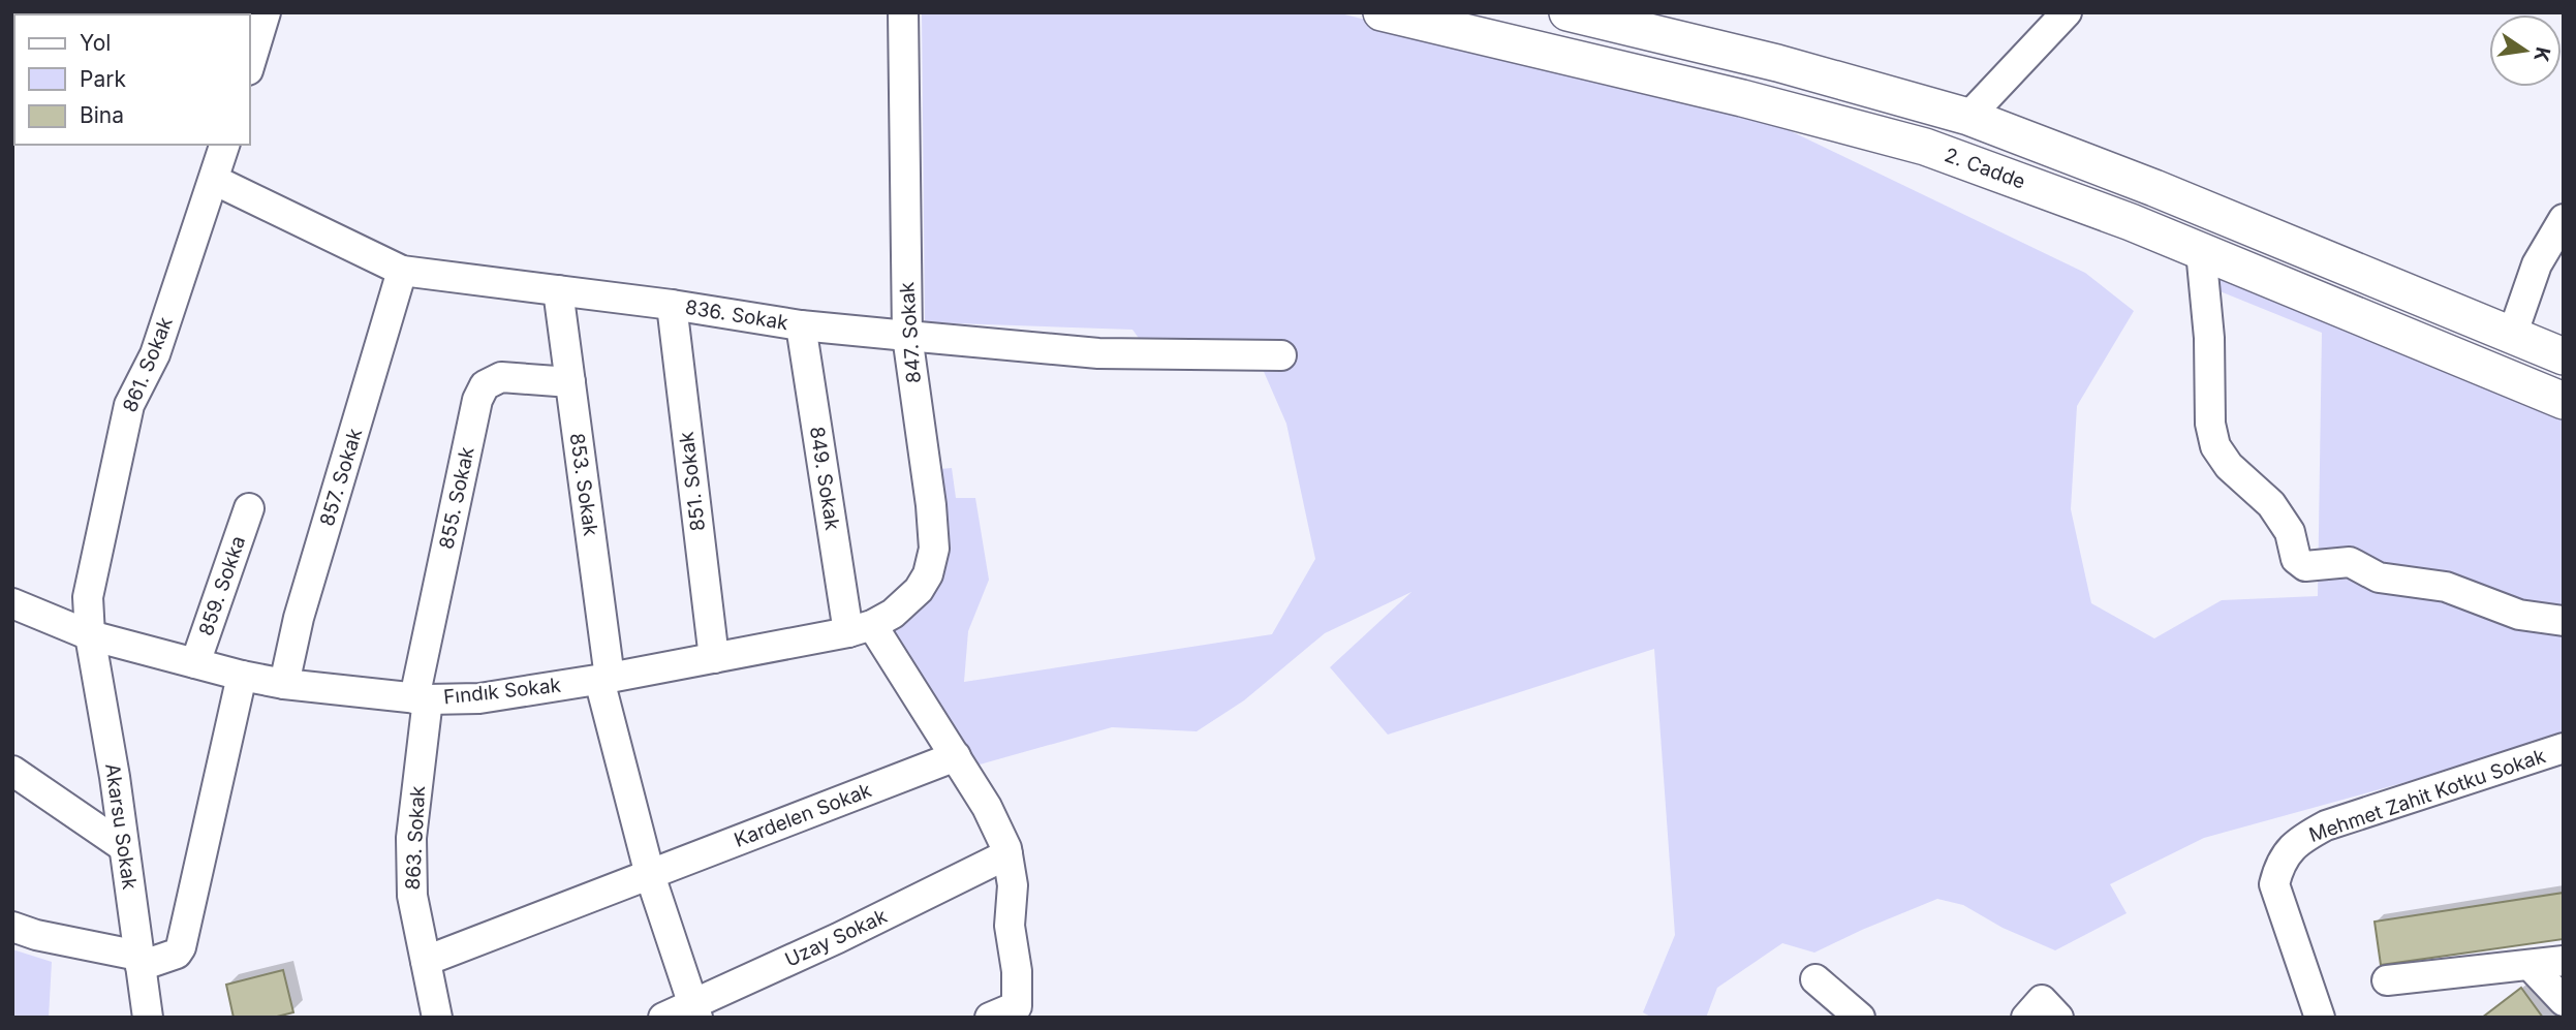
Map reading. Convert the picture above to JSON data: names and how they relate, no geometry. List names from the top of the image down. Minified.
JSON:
{"streets":{"main road":["2. Cadde"],"street":["836. Sokak","847. Sokak","861. Sokak","857. Sokak","849. Sokak","851. Sokak","853. Sokak","855. Sokak","859. Sokka","Fındık Sokak","Mehmet Zahit Kotku Sokak","Kardelen Sokak","Akarsu Sokak","863. Sokak","Uzay Sokak"]},"crossings":[["836. Sokak","847. Sokak"],["836. Sokak","861. Sokak"],["836. Sokak","857. Sokak"],["836. Sokak","849. Sokak"],["836. Sokak","851. Sokak"],["836. Sokak","853. Sokak"],["847. Sokak","849. Sokak"],["847. Sokak","Fındık Sokak"],["861. Sokak","Fındık Sokak"],["861. Sokak","Akarsu Sokak"],["857. Sokak","Fındık Sokak"],["849. Sokak","Fındık Sokak"],["851. Sokak","Fındık Sokak"],["853. Sokak","855. Sokak"],["853. Sokak","Fındık Sokak"],["855. Sokak","Fındık Sokak"],["855. Sokak","863. Sokak"],["859. Sokka","Fındık Sokak"],["Fındık Sokak","Akarsu Sokak"],["Fındık Sokak","863. Sokak"],["Kardelen Sokak","863. Sokak"]],"legend":["Yol","Park","Bina"],"north":"right"}
